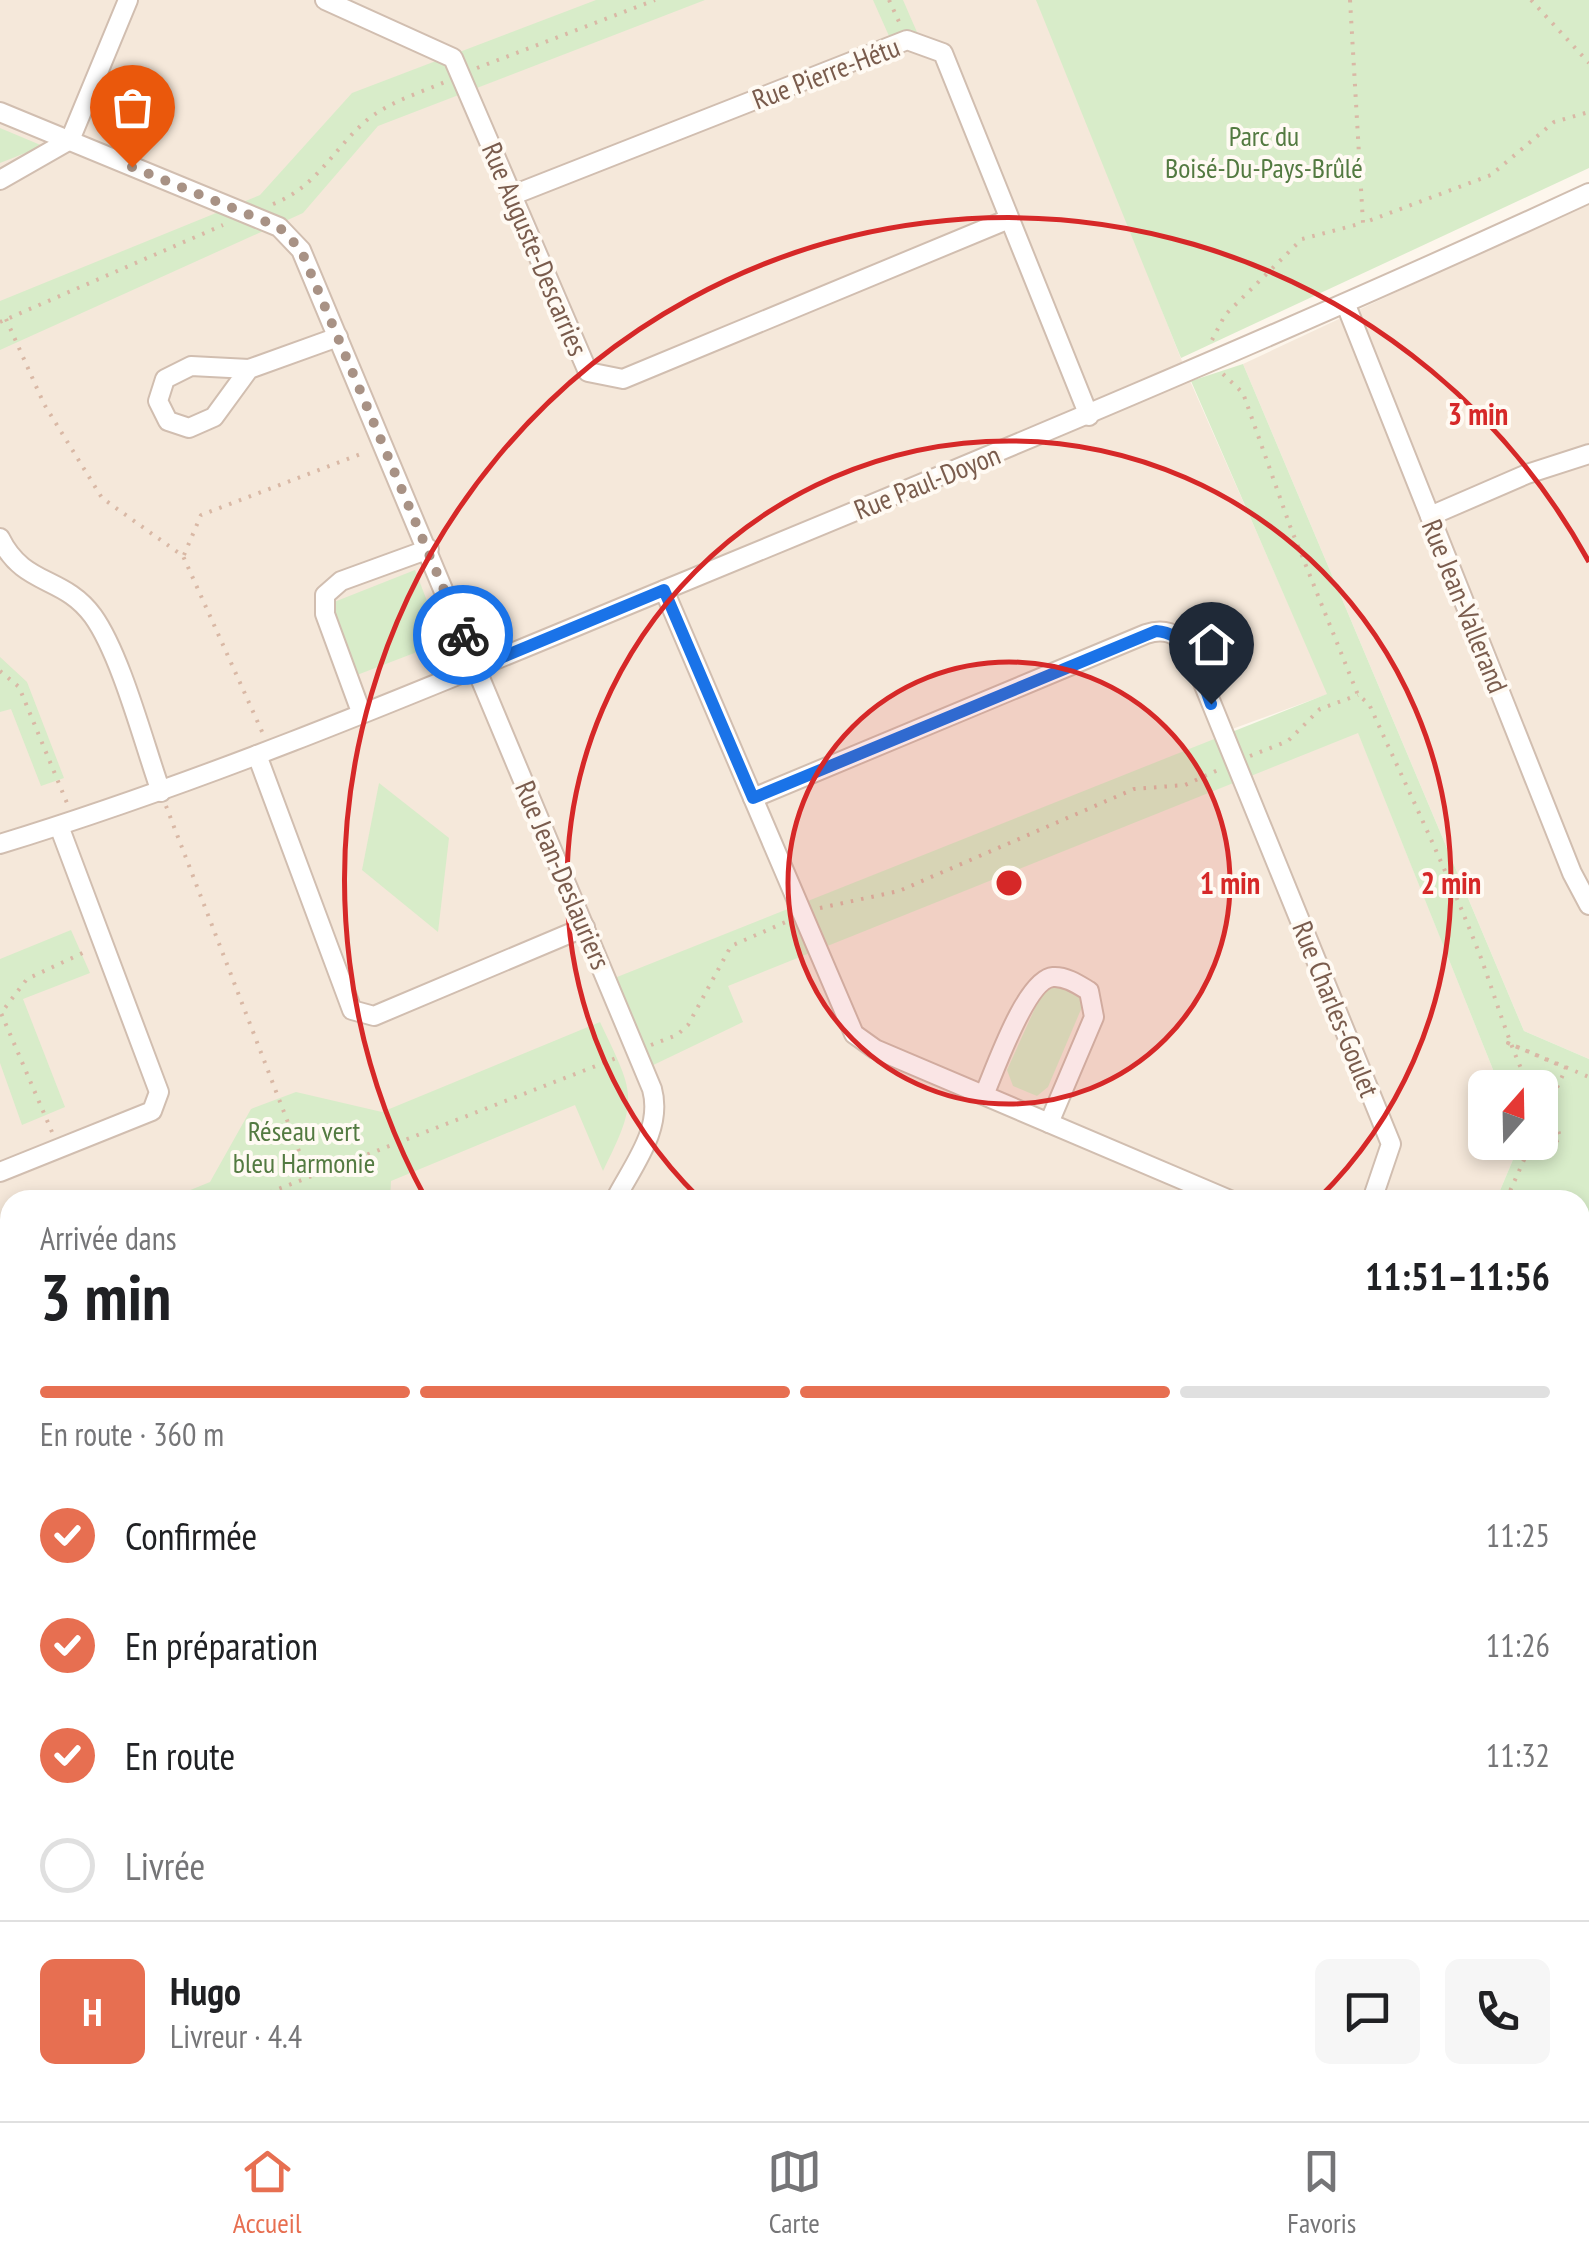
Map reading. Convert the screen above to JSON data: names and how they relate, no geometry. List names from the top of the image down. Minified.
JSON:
{"streets":{"street":["Rue Pierre-Hétu","Rue Auguste-Descarries","Rue Paul-Doyon","Rue Jean-Vallerand","Rue Jean-Deslauriers","Rue Charles-Goulet"]},"crossings":[["Rue Pierre-Hétu","Rue Auguste-Descarries"],["Rue Pierre-Hétu","Rue Paul-Doyon"],["Rue Paul-Doyon","Rue Jean-Vallerand"],["Rue Paul-Doyon","Rue Jean-Deslauriers"]],"parks":["Parc du Boisé-Du-Pays-Brûlé","Réseau vert bleu Harmonie"],"north":"top","page":{"heading":["3 min","Arrivée dans","11:51–11:56"],"panel":["Hugo","Livreur · 4.4"],"bar":"En route · 360 m","list":[["Confirmée","11:25"],["En préparation","11:26"],["En route","11:32"],"Livrée"],"round":"H","tabs":["Accueil","Carte","Favoris"]},"rings":["3 min","1 min","2 min"]}
